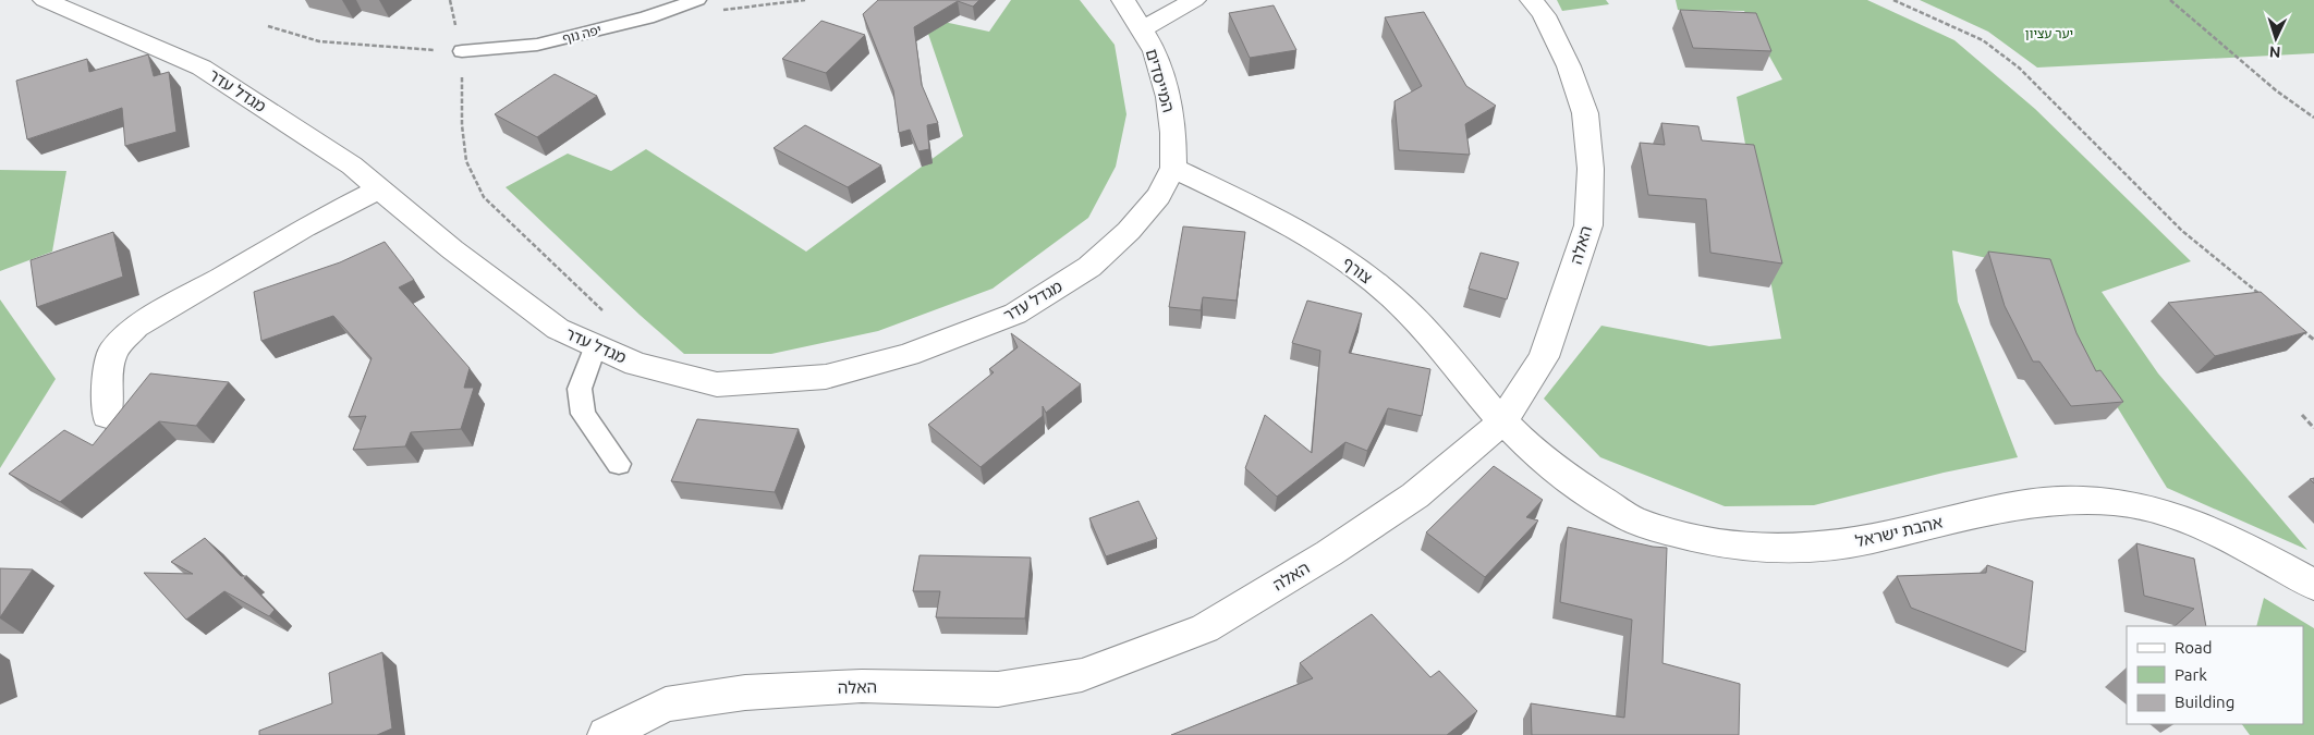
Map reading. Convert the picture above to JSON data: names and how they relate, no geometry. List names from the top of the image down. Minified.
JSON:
{"streets":{"street":["המייסדים","מגדל עדר","האלה","צורף","אהבת ישראל"],"lane":["יפה נוף"]},"crossings":[["המייסדים","מגדל עדר"],["המייסדים","צורף"],["מגדל עדר","צורף"],["האלה","צורף"],["האלה","אהבת ישראל"],["צורף","אהבת ישראל"]],"parks":["יער עציון"],"legend":["Road","Park","Building"],"north":"bottom"}
